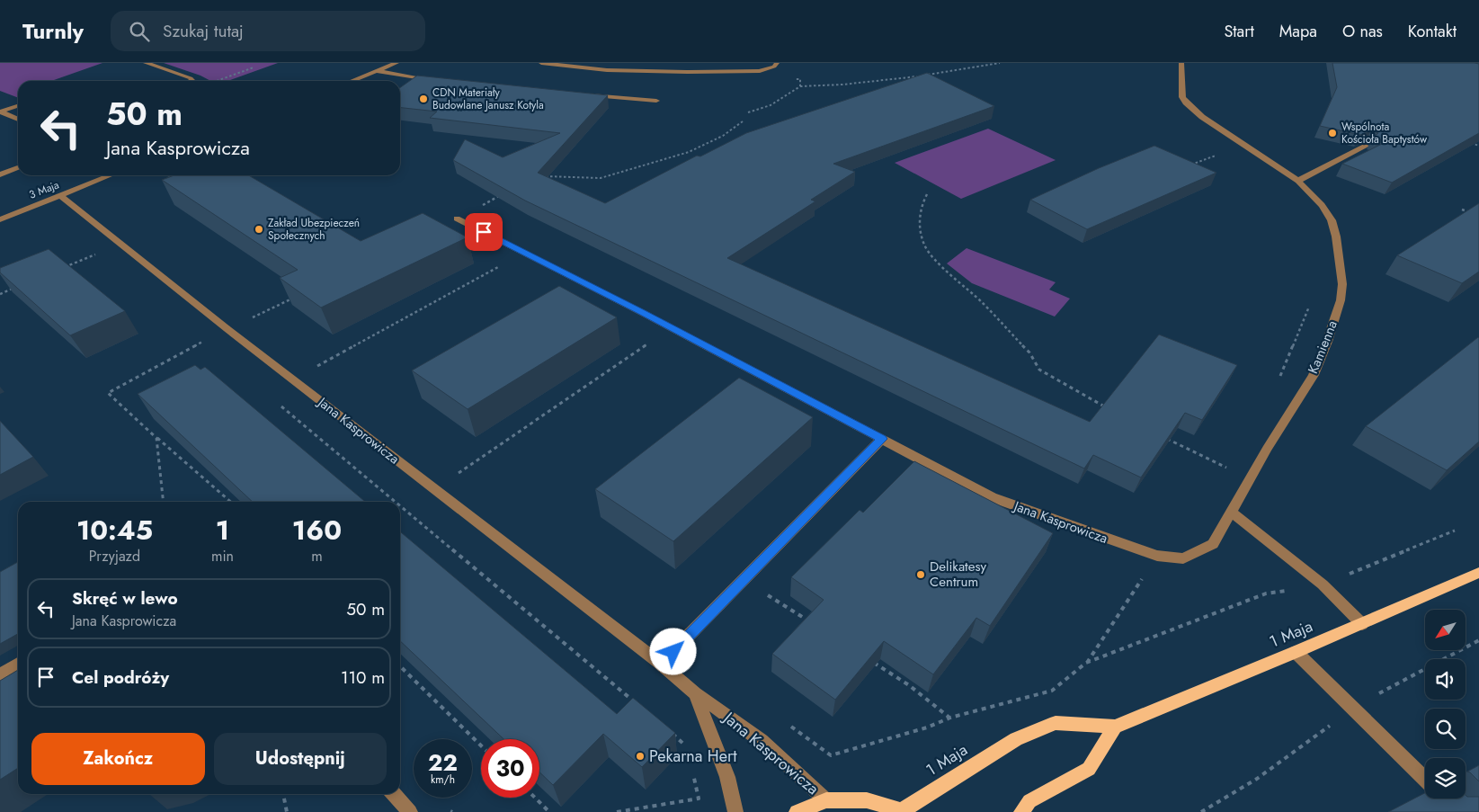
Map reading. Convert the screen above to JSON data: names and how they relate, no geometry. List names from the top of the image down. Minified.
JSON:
{"streets":{"main road":["1 Maja"],"street":["3 Maja","Kamienna","Jana Kasprowicza"]},"crossings":[["3 Maja","Jana Kasprowicza"],["Kamienna","Jana Kasprowicza"]],"places":["CDN Materiały Budowlane Janusz Kotyla","Wspólnota Kościoła Baptystów","Zakład Ubezpieczeń Społecznych","Delikatesy Centrum","Pekarna Hert"],"north":"bottom left","page":{"header":"Turnly","search":"Szukaj tutaj","nav":["Start","Mapa","O nas","Kontakt"],"turn":["50 m","Jana Kasprowicza"],"eta":["10:45","Przyjazd","1","min","160","m"],"list":[{"name":"Skręć w lewo","note":"Jana Kasprowicza","value":"50 m"},{"name":"Cel podróży","value":"110 m"}],"buttons":["Zakończ","Udostępnij"],"speed":"22 km/h","limit":"30"}}
